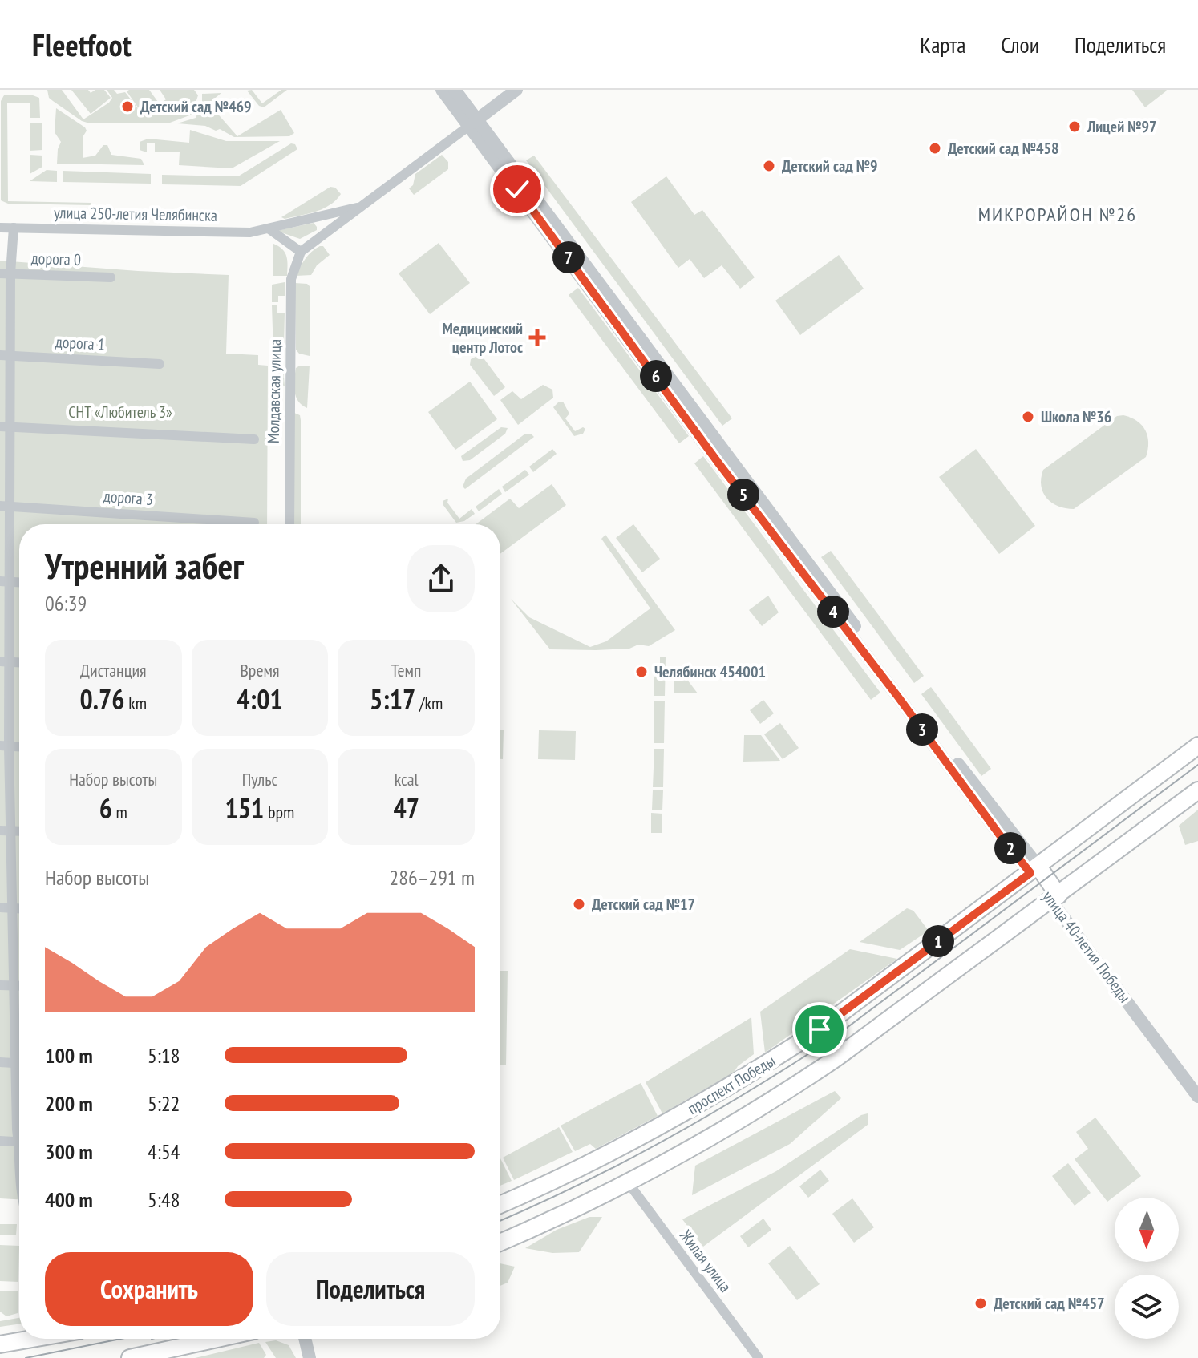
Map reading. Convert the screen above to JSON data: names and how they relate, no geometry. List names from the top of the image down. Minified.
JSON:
{"streets":{"main road":["улица 40-летия Победы","проспект Победы"],"street":["улица 250-летия Челябинска","дорога 0","дорога 1","Молдавская улица","дорога 3","Жилая улица"]},"crossings":[["улица 250-летия Челябинска","Молдавская улица"],["улица 250-летия Челябинска","улица 40-летия Победы"],["улица 40-летия Победы","проспект Победы"],["проспект Победы","Жилая улица"]],"districts":["МИКРОРАЙОН №26"],"parks":["СНТ «Любитель 3»"],"places":{"other":["Детский сад №469","Лицей №97","Детский сад №458","Детский сад №9","Школа №36","Челябинск 454001","Детский сад №17","Детский сад №457"],"health":["Медицинский центр Лотос"]},"north":"bottom","page":{"header":"Fleetfoot","nav":["Карта","Слои","Поделиться"],"pins":["7","6","5","4","3","2","1"],"heading":["Утренний забег","06:39"],"stats":[["Дистанция","0.76 km"],["Время","4:01"],["Темп","5:17 /km"],["Набор высоты","6 m"],["Пульс","151 bpm"],["kcal","47"]],"chart":["Набор высоты","286–291 m"],"list":[{"name":"100 m","note":"5:18"},{"name":"200 m","note":"5:22"},{"name":"300 m","note":"4:54"},{"name":"400 m","note":"5:48"}],"buttons":["Сохранить","Поделиться"]}}
